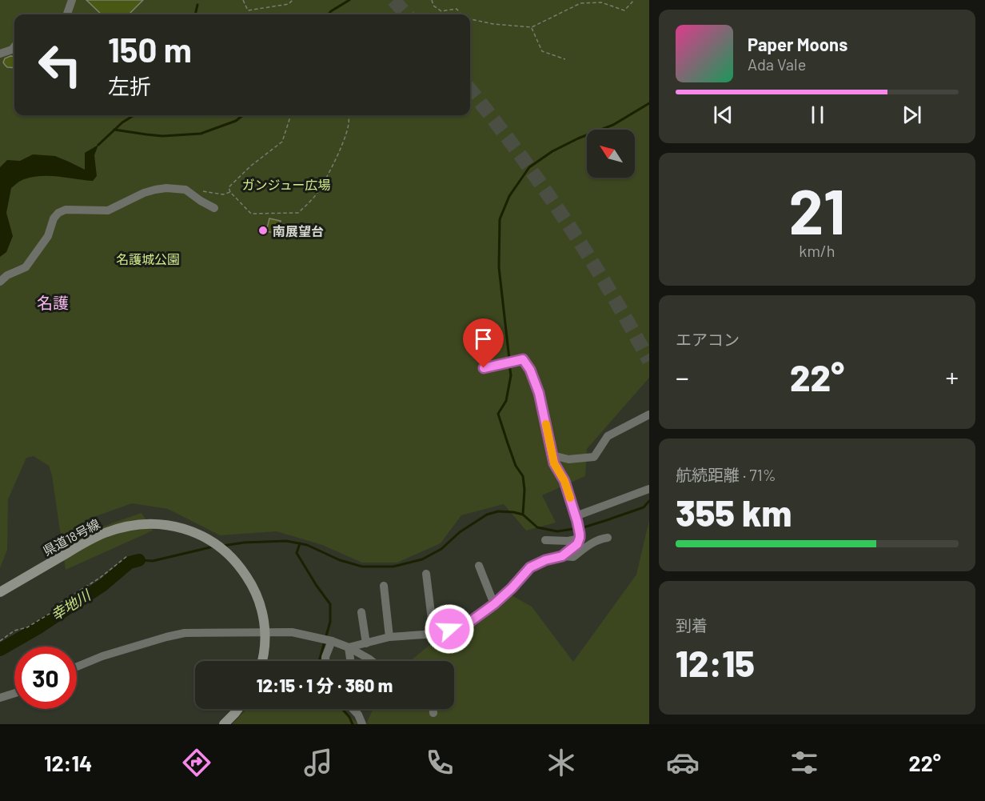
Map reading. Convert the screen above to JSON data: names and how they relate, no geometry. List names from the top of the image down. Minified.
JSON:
{"streets":{"main road":["県道18号線"]},"districts":["名護"],"water":["幸地川"],"parks":["ガンジュー広場","名護城公園"],"places":["南展望台"],"north":"top left","page":{"turn":["150 m","左折"],"song":["Paper Moons","Ada Vale"],"tile":[["21","km/h"],"エアコン",["航続距離 · 71%","355 km"],["到着","12:15"]],"heat":["−","22°","+"],"limit":"30","trip":"12:15 · 1 分 · 360 m","tabs":["12:14","22°"]}}
